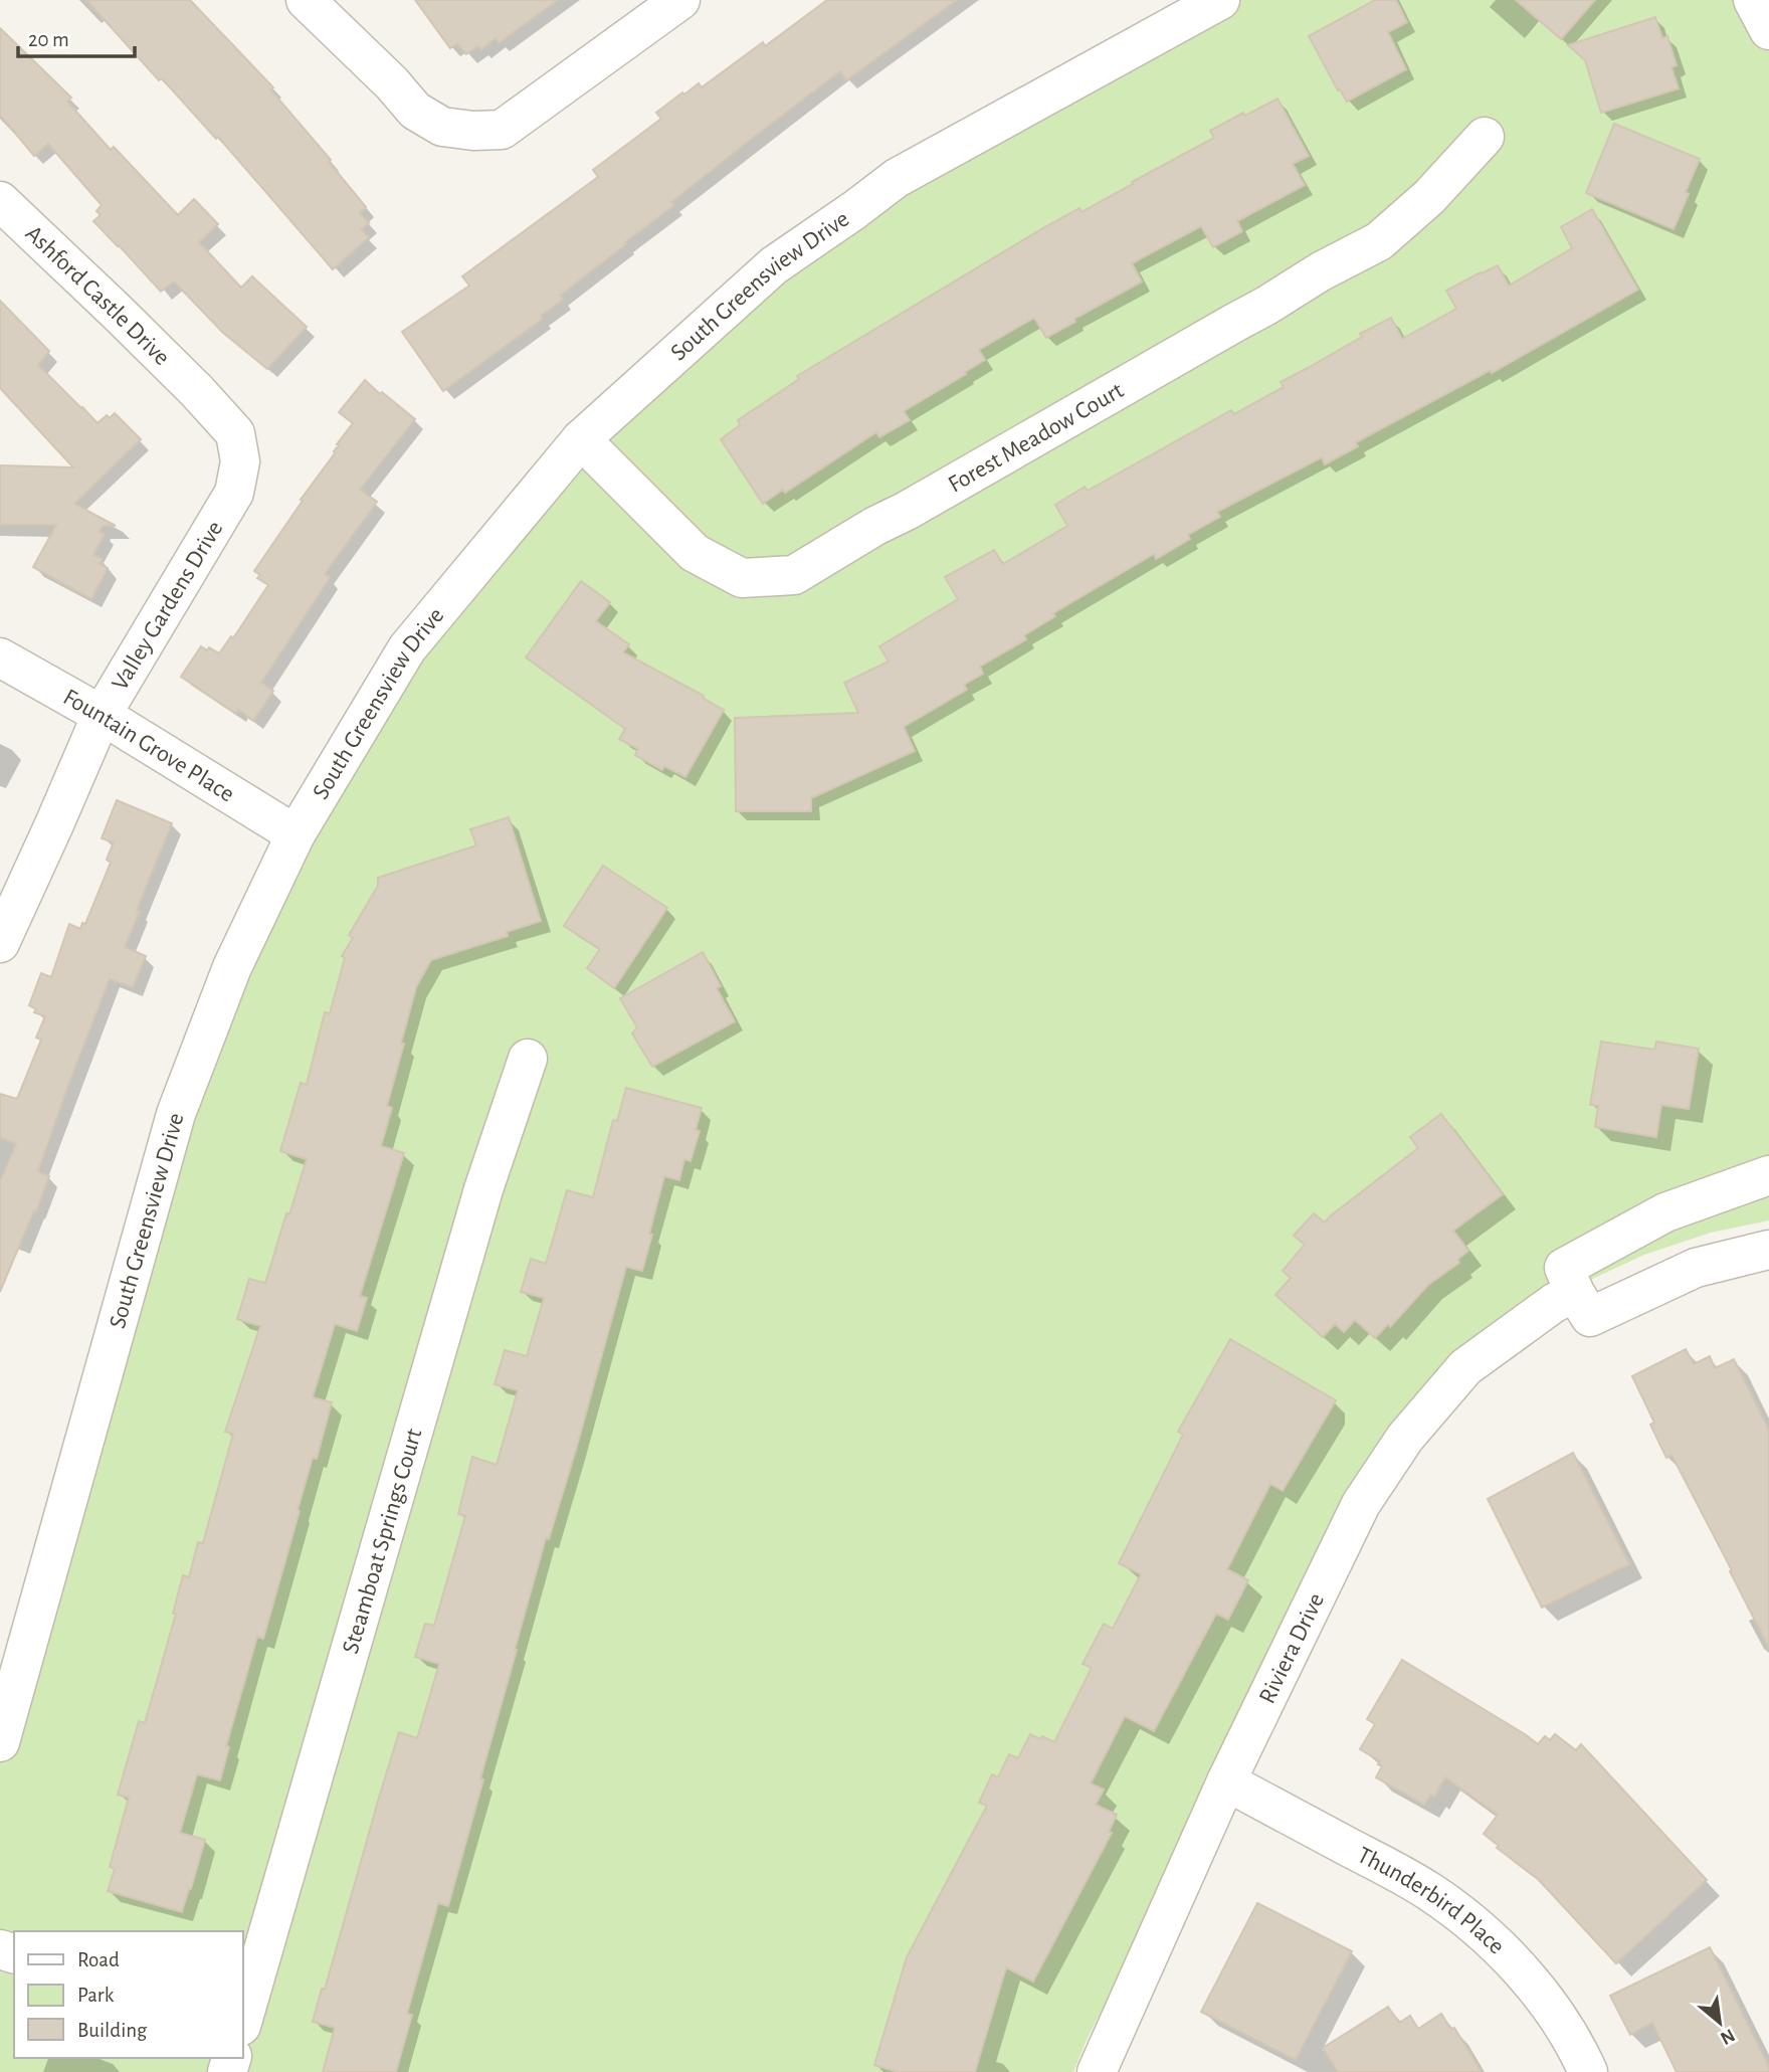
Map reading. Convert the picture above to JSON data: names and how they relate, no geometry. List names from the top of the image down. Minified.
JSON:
{"streets":{"street":["South Greensview Drive","Ashford Castle Drive","Forest Meadow Court","Valley Gardens Drive","Fountain Grove Place","Steamboat Springs Court","Riviera Drive","Thunderbird Place"]},"crossings":[["South Greensview Drive","Forest Meadow Court"],["South Greensview Drive","Fountain Grove Place"],["Ashford Castle Drive","Valley Gardens Drive"],["Valley Gardens Drive","Fountain Grove Place"],["Riviera Drive","Thunderbird Place"]],"legend":["Road","Park","Building"],"scale_bar":"20 m","north":"bottom right"}
